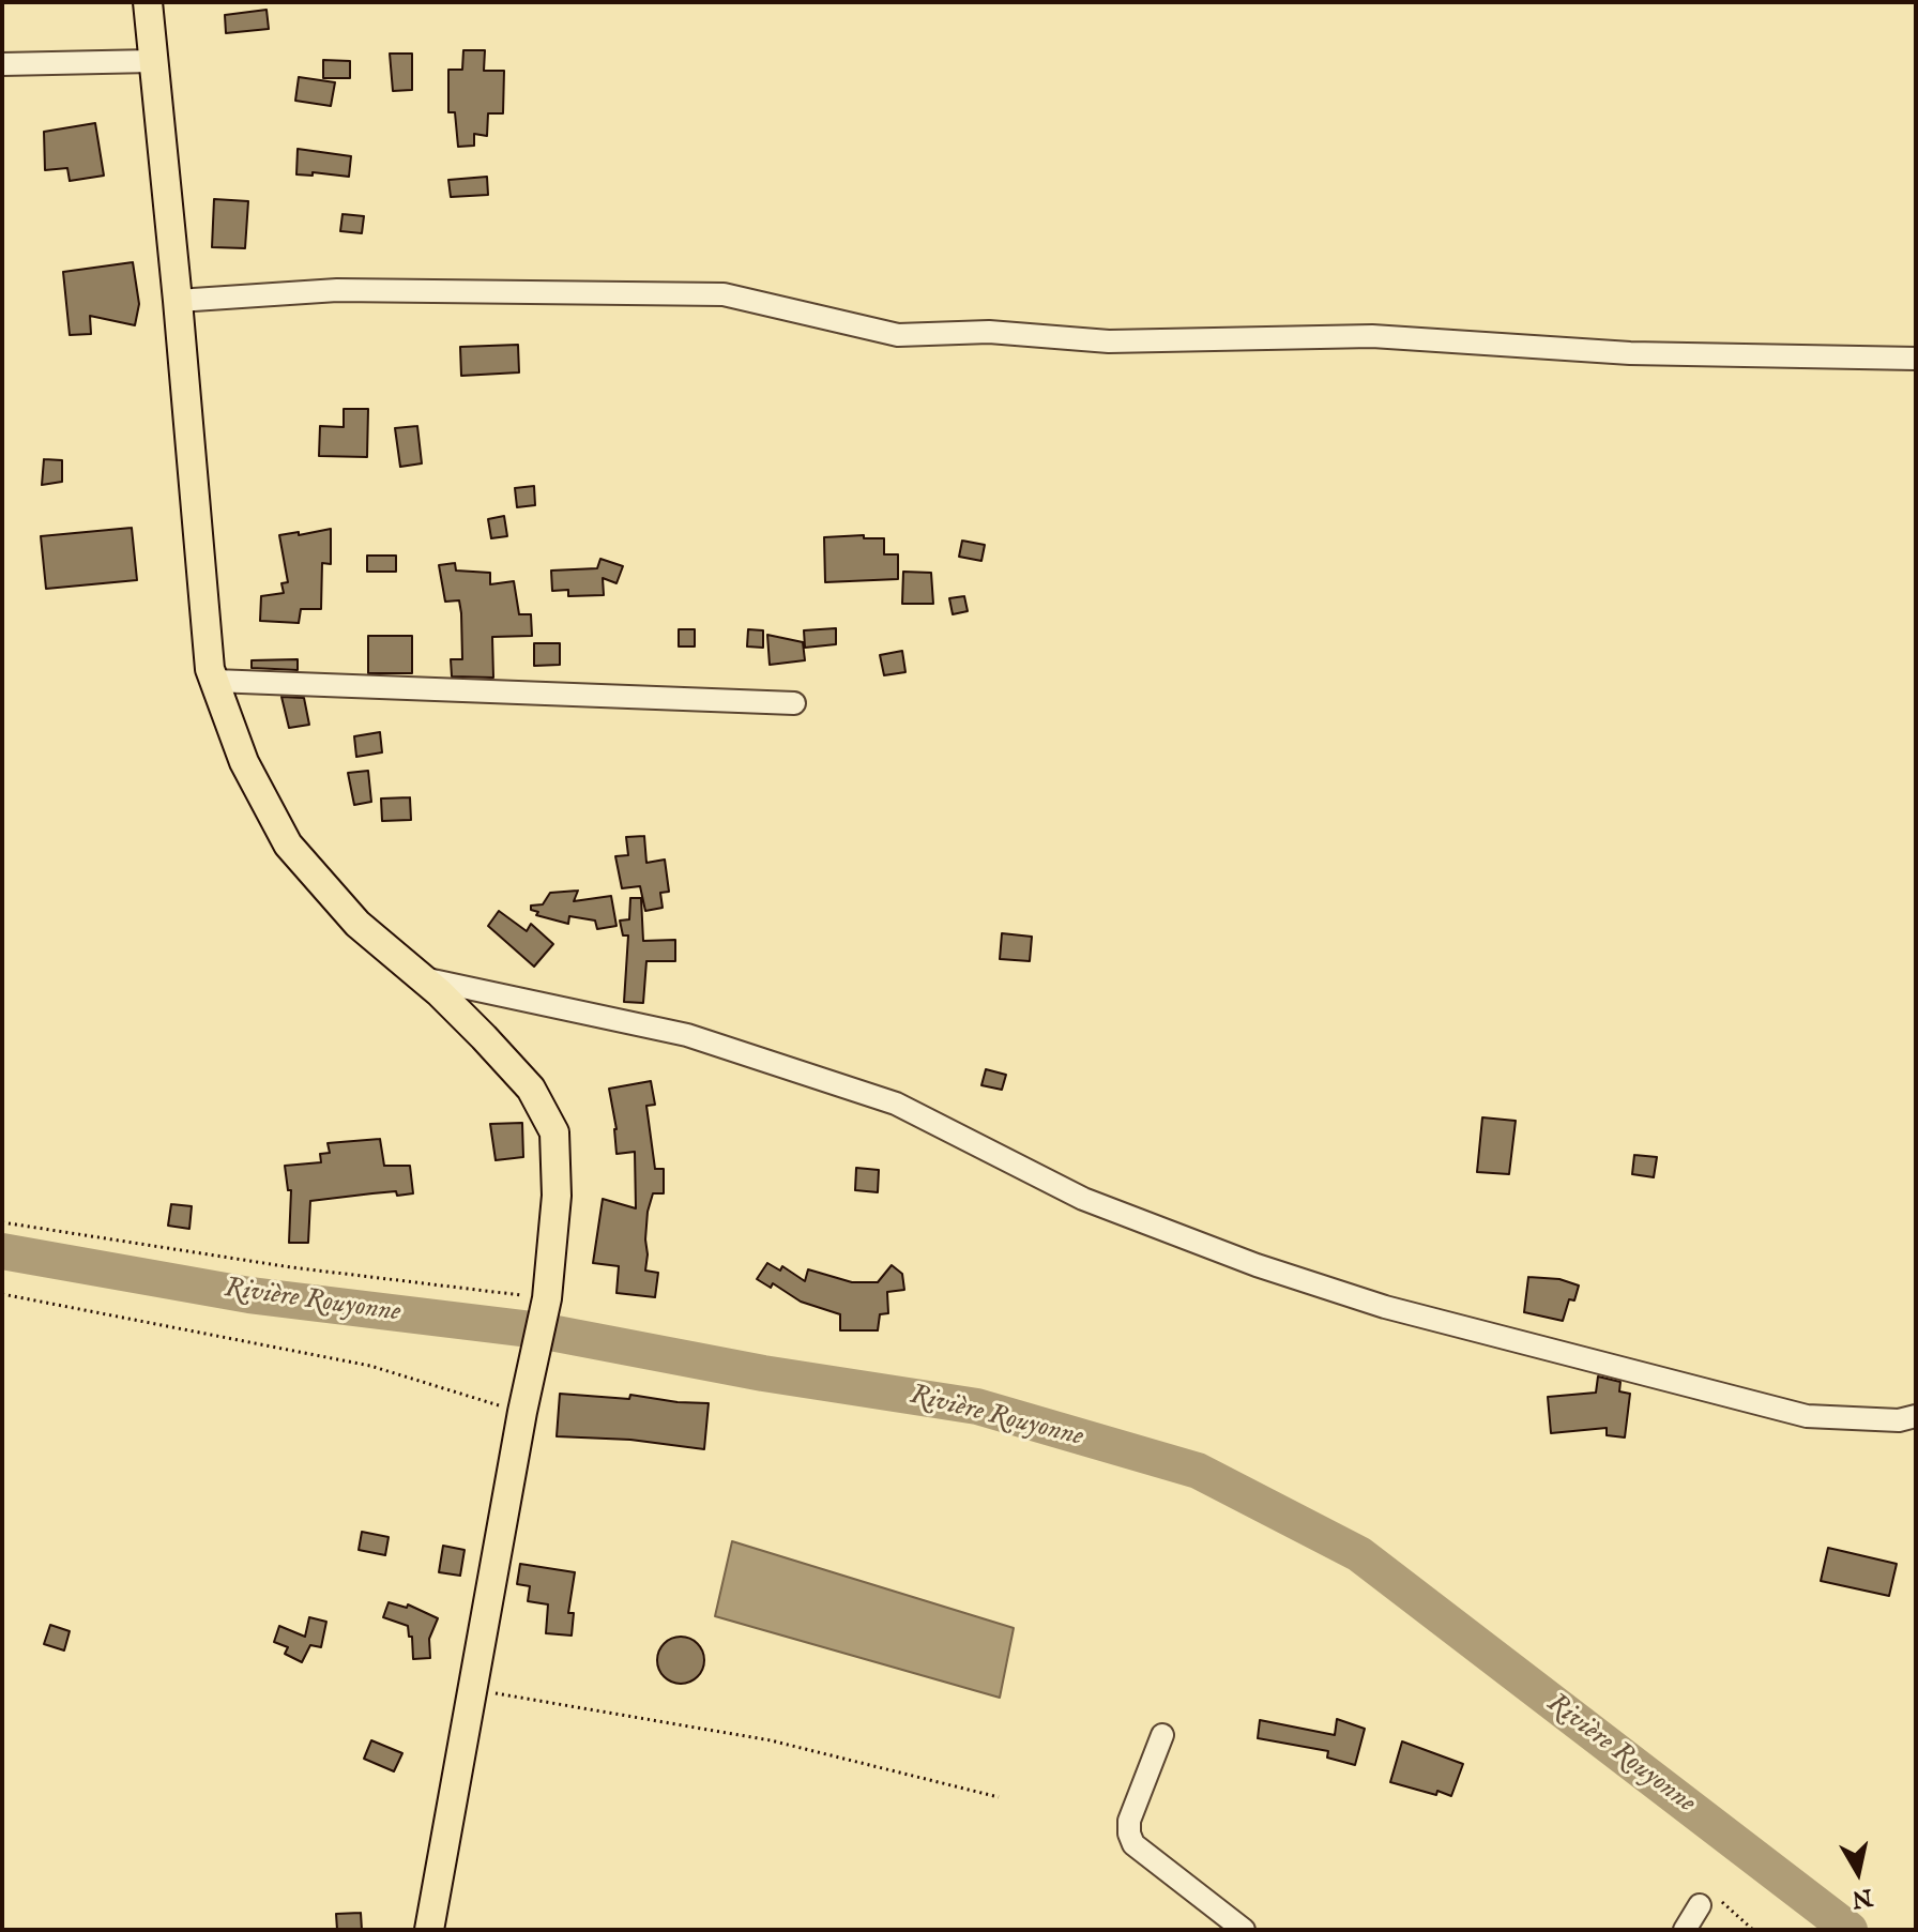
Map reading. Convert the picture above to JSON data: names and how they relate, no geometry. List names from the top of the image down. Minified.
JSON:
{"water":["Rivière Rouyonne"],"north":"bottom"}
